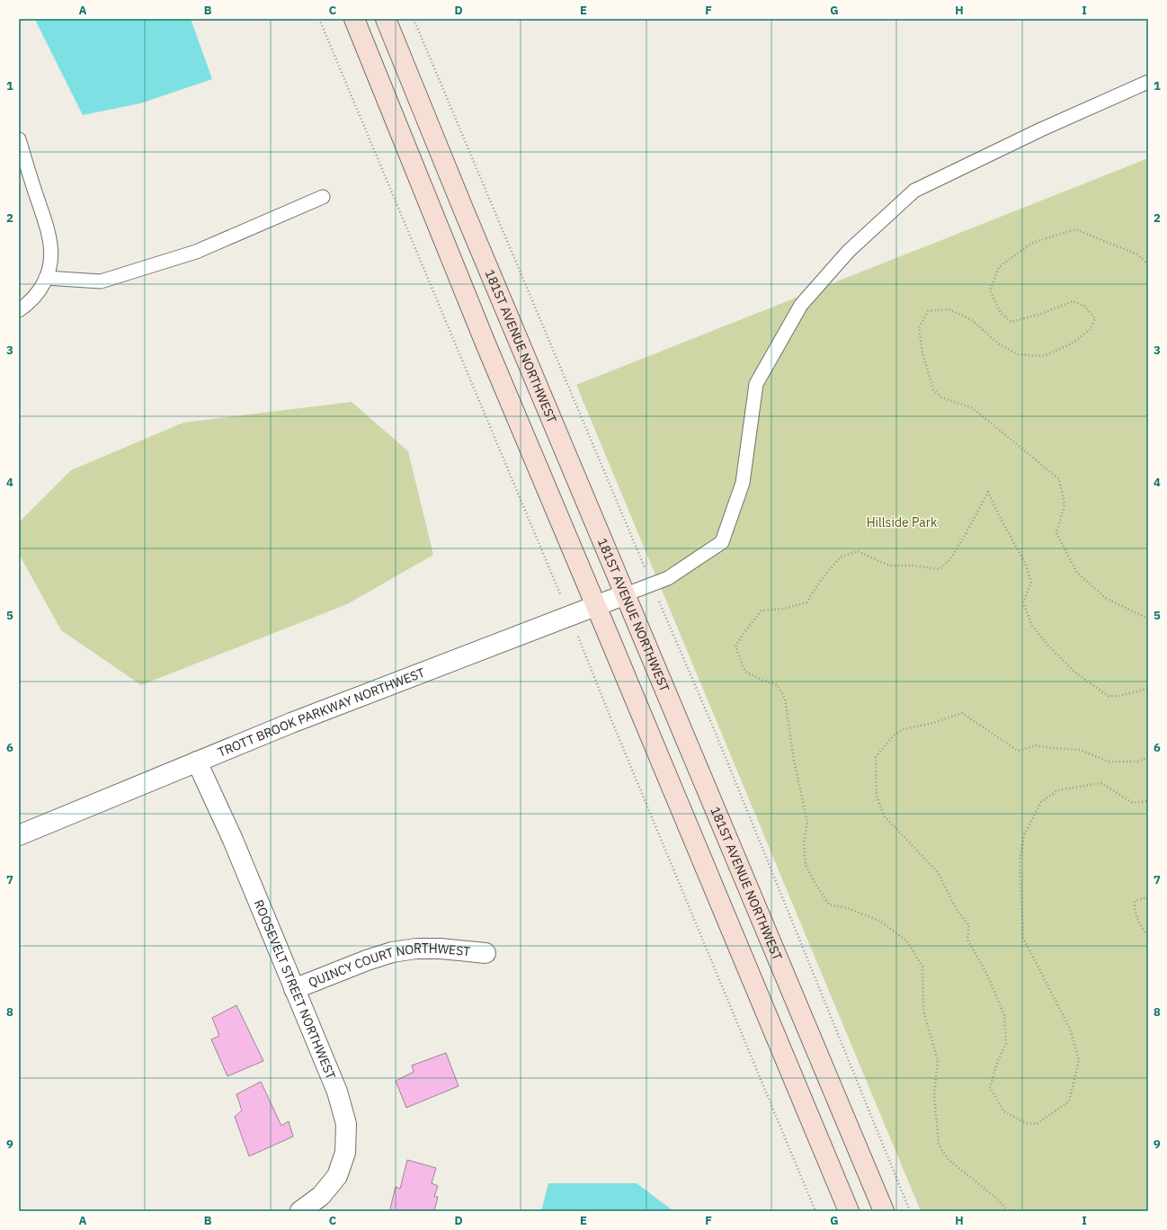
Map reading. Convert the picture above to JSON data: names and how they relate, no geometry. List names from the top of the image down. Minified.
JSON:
{"streets":{"main road":["181ST AVENUE NORTHWEST"],"street":["TROTT BROOK PARKWAY NORTHWEST","QUINCY COURT NORTHWEST","ROOSEVELT STREET NORTHWEST"]},"crossings":[["181ST AVENUE NORTHWEST","TROTT BROOK PARKWAY NORTHWEST"],["TROTT BROOK PARKWAY NORTHWEST","ROOSEVELT STREET NORTHWEST"],["QUINCY COURT NORTHWEST","ROOSEVELT STREET NORTHWEST"]],"parks":["Hillside Park"],"grid":{"columns":["A","B","C","D","E","F","G","H","I"],"rows":["1","2","3","4","5","6","7","8","9"]}}
